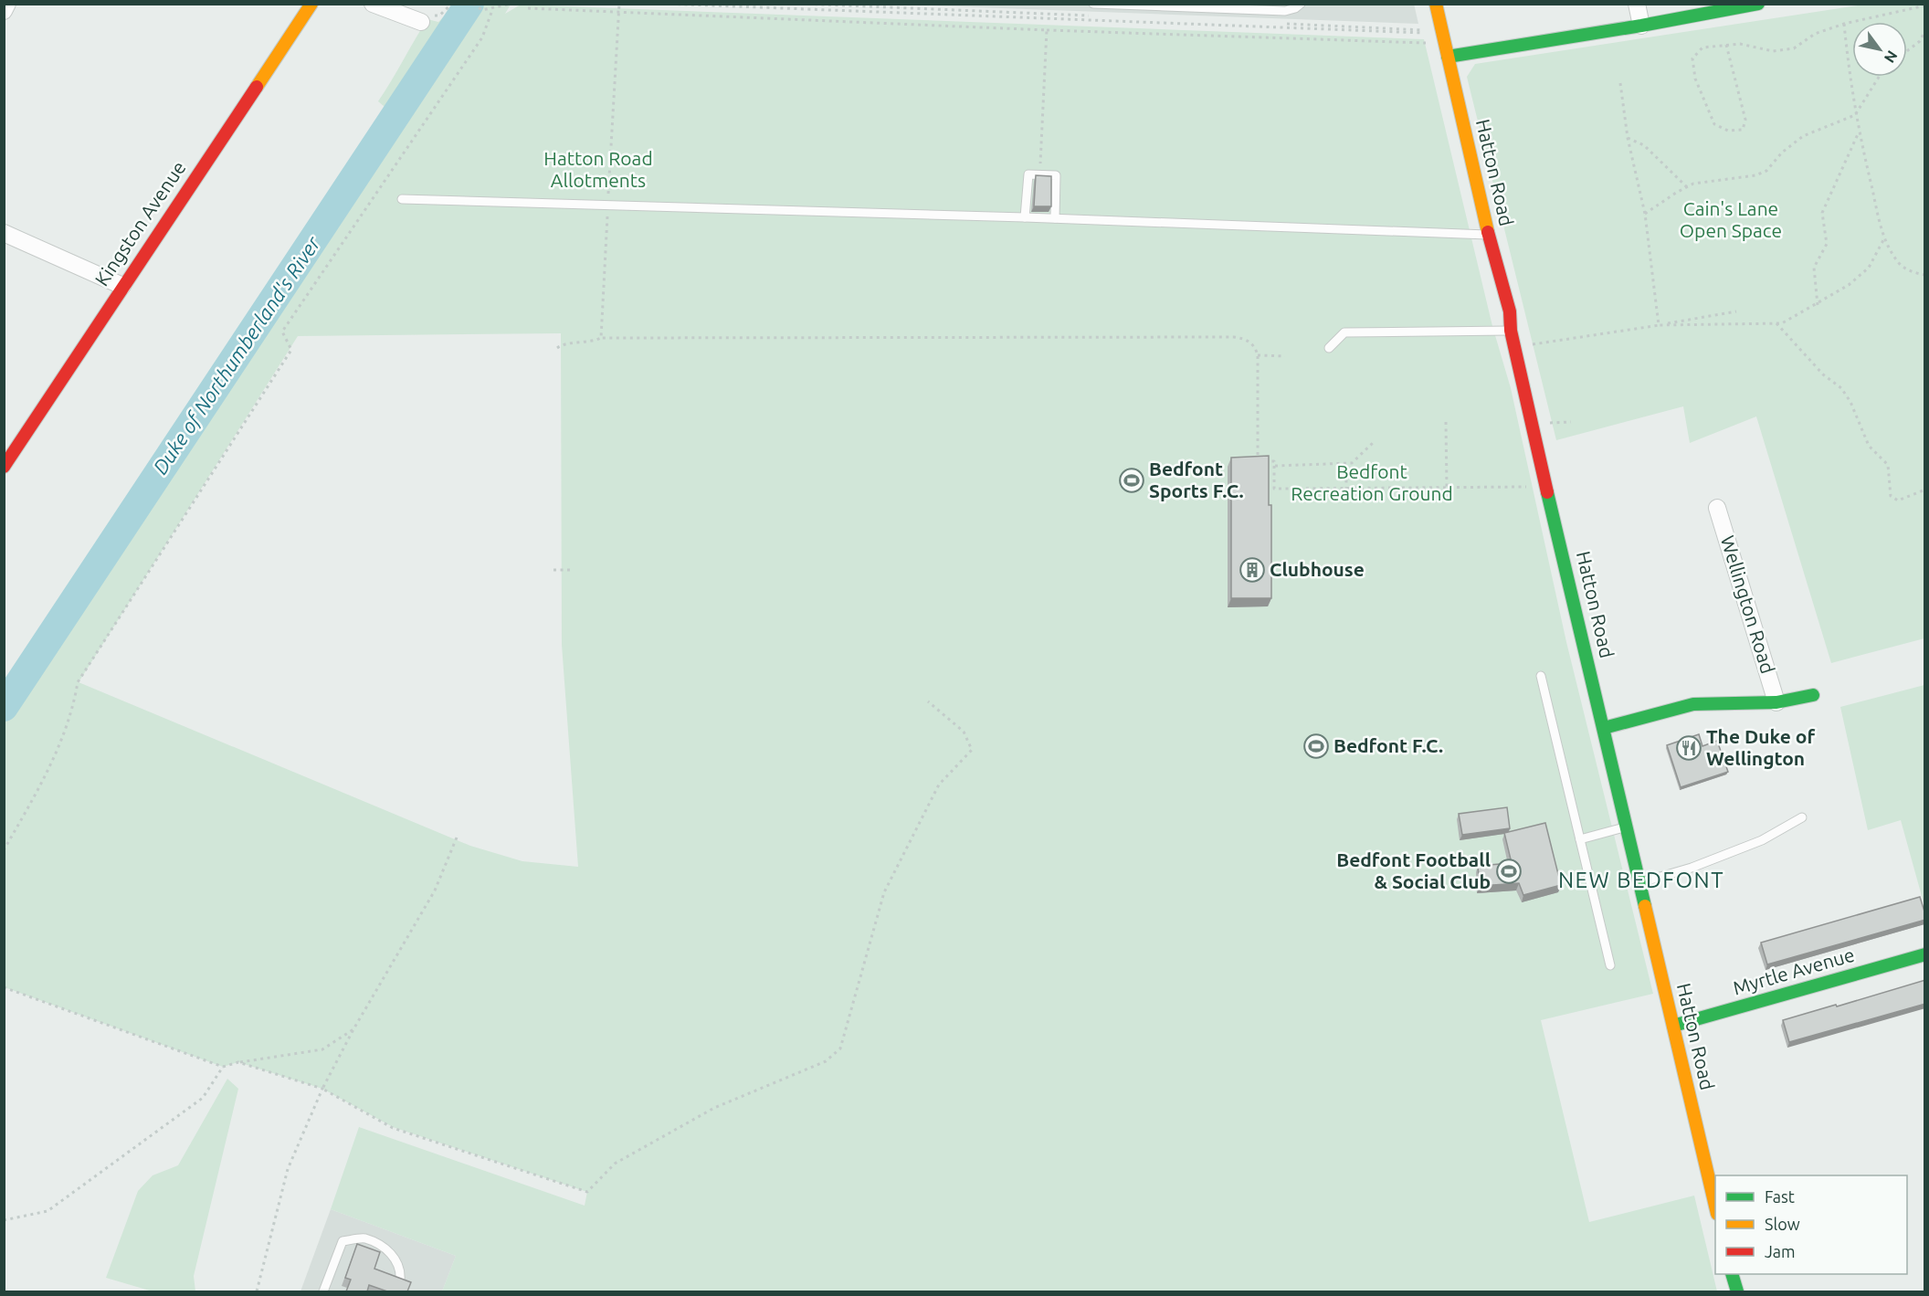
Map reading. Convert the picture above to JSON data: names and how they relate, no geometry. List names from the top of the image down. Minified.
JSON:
{"streets":{"street":["Hatton Road","Kingston Avenue","Wellington Road","Myrtle Avenue"]},"crossings":[["Hatton Road","Wellington Road"],["Hatton Road","Myrtle Avenue"]],"districts":["NEW BEDFONT"],"water":["Duke of Northumberland's River"],"parks":["Hatton Road Allotments","Cain's Lane Open Space","Bedfont Recreation Ground"],"places":{"sports":["Bedfont Sports F.C.","Bedfont F.C.","Bedfont Football & Social Club"],"building":["Clubhouse"],"restaurant":["The Duke of Wellington"]},"legend":["Fast","Slow","Jam"],"north":"bottom right"}
